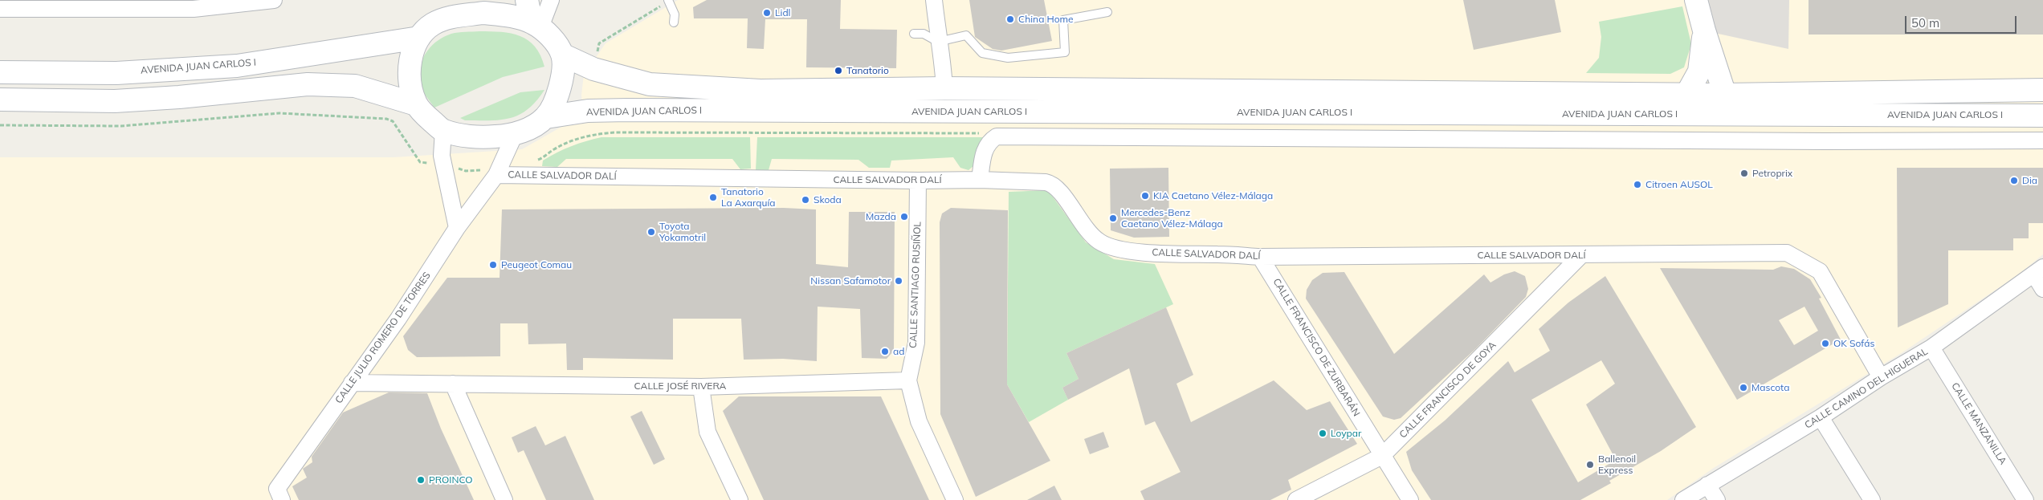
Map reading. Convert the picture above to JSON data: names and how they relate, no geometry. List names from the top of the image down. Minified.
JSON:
{"streets":{"street":["AVENIDA JUAN CARLOS I","CALLE SALVADOR DALÍ","CALLE SANTIAGO RUSIÑOL","CALLE JULIO ROMERO DE TORRES","CALLE FRANCISCO DE ZURBARÁN","CALLE JOSÉ RIVERA","CALLE CAMINO DEL HIGUERAL","CALLE FRANCISCO DE GOYA","CALLE MANZANILLA"]},"crossings":[["AVENIDA JUAN CARLOS I","CALLE JULIO ROMERO DE TORRES"],["CALLE SALVADOR DALÍ","CALLE SANTIAGO RUSIÑOL"],["CALLE SALVADOR DALÍ","CALLE JULIO ROMERO DE TORRES"],["CALLE SALVADOR DALÍ","CALLE FRANCISCO DE ZURBARÁN"],["CALLE SALVADOR DALÍ","CALLE CAMINO DEL HIGUERAL"],["CALLE SALVADOR DALÍ","CALLE FRANCISCO DE GOYA"],["CALLE SANTIAGO RUSIÑOL","CALLE JOSÉ RIVERA"],["CALLE JULIO ROMERO DE TORRES","CALLE JOSÉ RIVERA"],["CALLE FRANCISCO DE ZURBARÁN","CALLE FRANCISCO DE GOYA"],["CALLE CAMINO DEL HIGUERAL","CALLE MANZANILLA"]],"places":["Lidl","China Home","Tanatorio","Petroprix","Dia","Citroen AUSOL","KIA Caetano Vélez-Málaga","Tanatorio La Axarquía","Skoda","Mazda","Mercedes-Benz Caetano Vélez-Málaga","Toyota Yokamotril","Peugeot Comau","Nissan Safamotor","OK Sofás","ad","Mascota","Loypar","Ballenoil Express","PROINCO"],"scale_bar":"50 m"}
